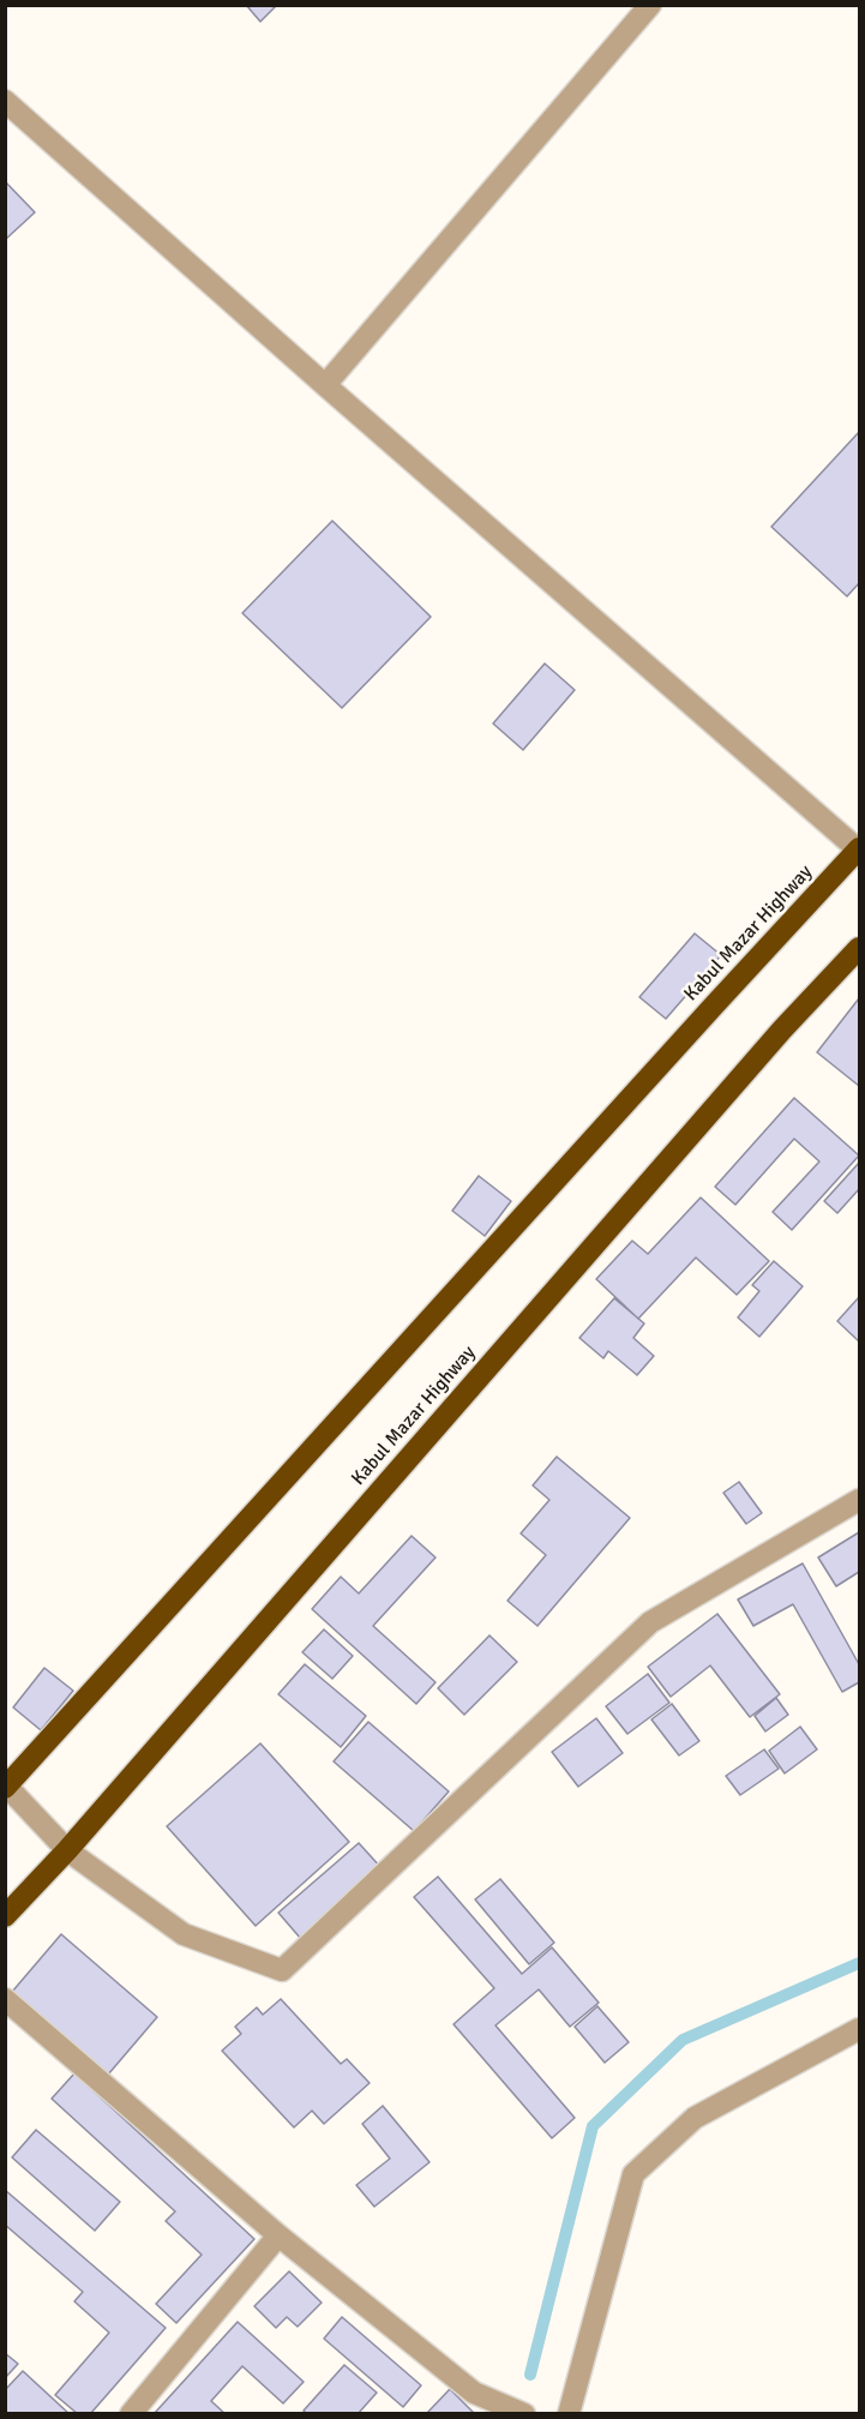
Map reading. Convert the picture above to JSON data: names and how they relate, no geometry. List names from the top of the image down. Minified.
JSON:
{"streets":{"highway":["Kabul Mazar Highway"]}}
